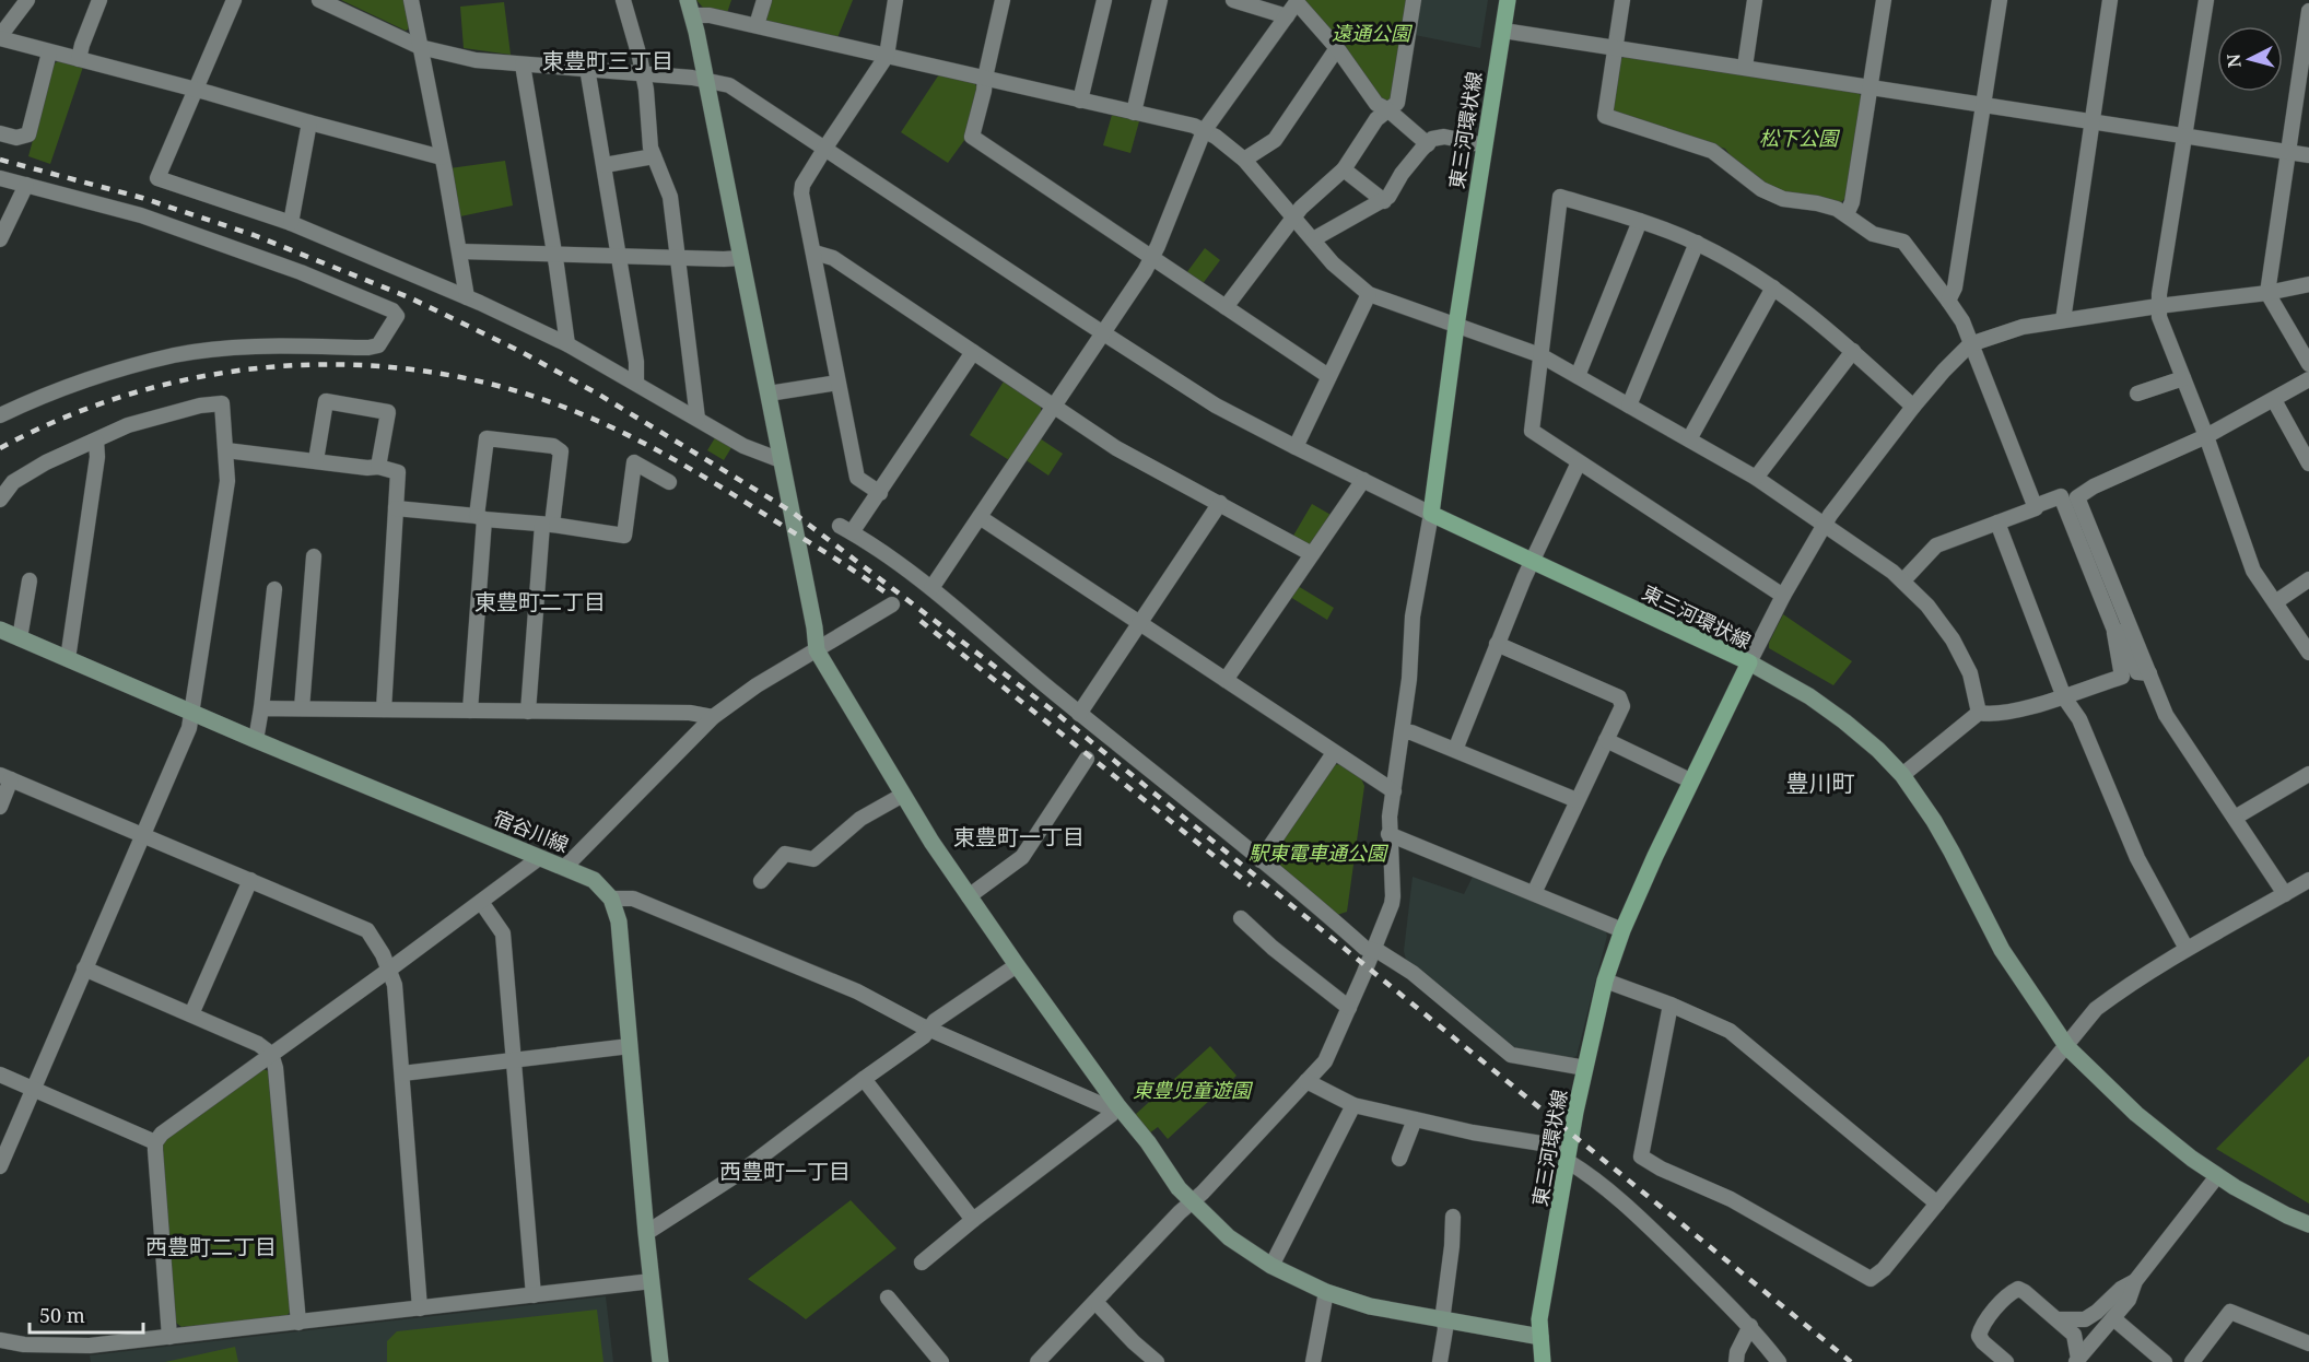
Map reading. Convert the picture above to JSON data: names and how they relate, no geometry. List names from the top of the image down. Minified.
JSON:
{"streets":{"main road":["東三河環状線"],"street":["宿谷川線"]},"districts":["東豊町三丁目","東豊町二丁目","豊川町","東豊町一丁目","西豊町一丁目","西豊町二丁目"],"parks":["遠通公園","松下公園","駅東電車通公園","東豊児童遊園"],"scale_bar":"50 m","north":"left"}
